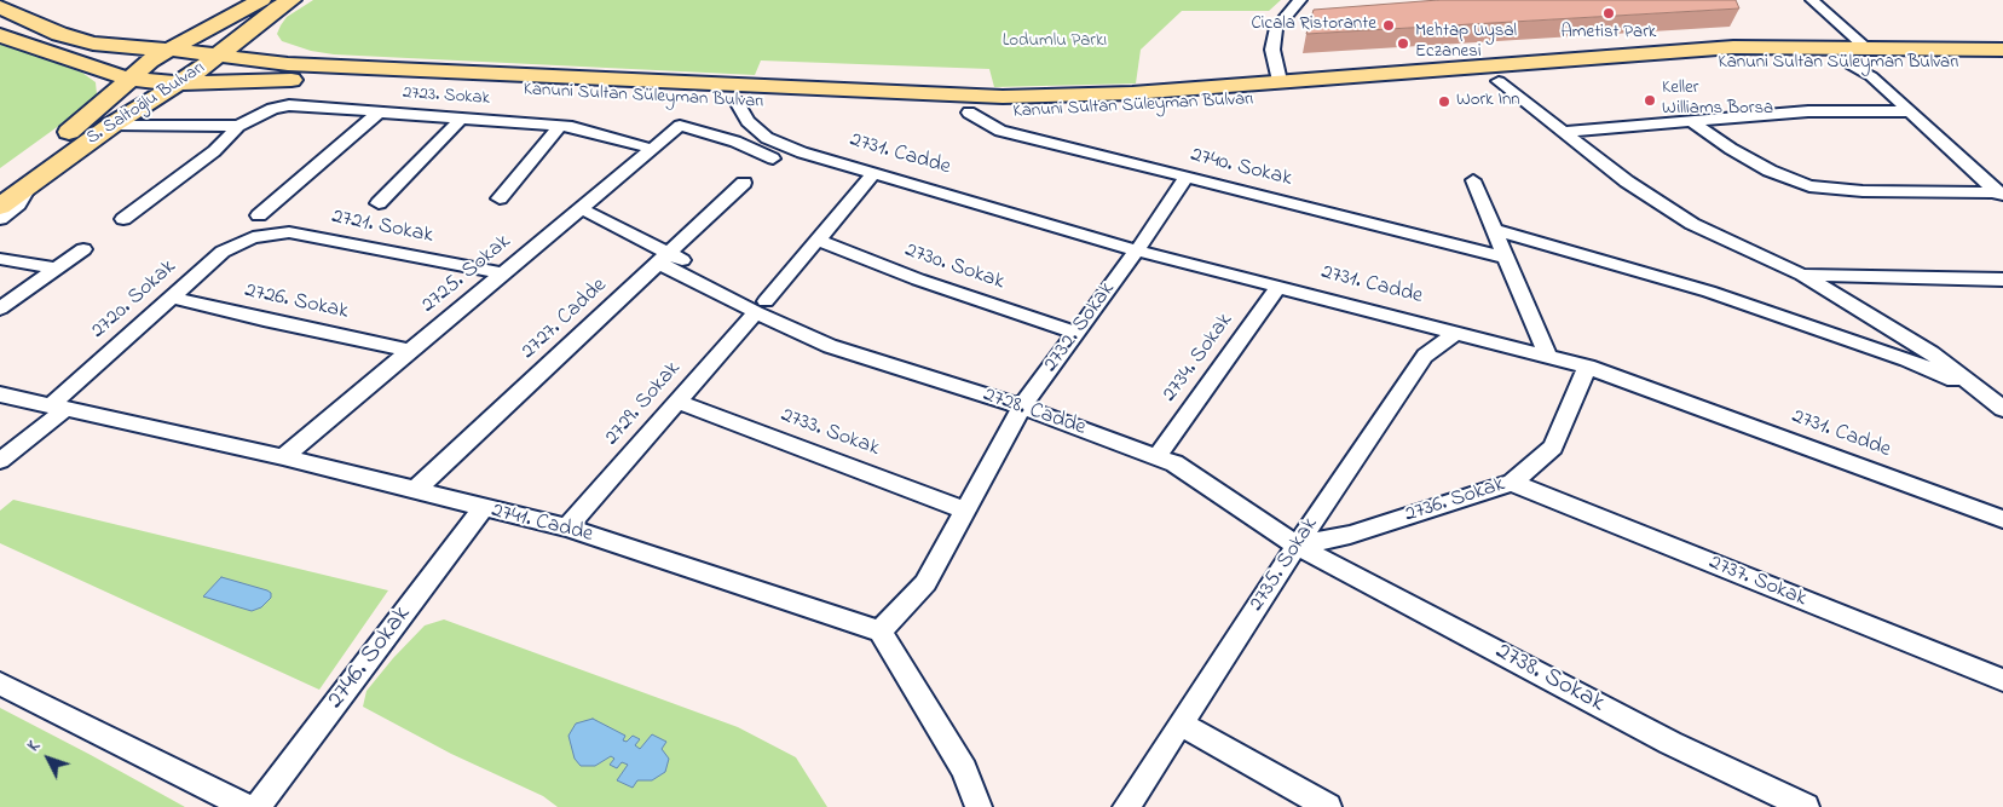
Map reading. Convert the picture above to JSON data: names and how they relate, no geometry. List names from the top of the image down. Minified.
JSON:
{"streets":{"main road":["Kanuni Sultan Süleyman Bulvarı","S. Saltoğlu Bulvarı"],"street":["2723. Sokak","2731. Cadde","2740. Sokak","2721. Sokak","2730. Sokak","2725. Sokak","2720. Sokak","2726. Sokak","2727. Cadde","2732. Sokak","2734. Sokak","2729. Sokak","2728. Cadde","2733. Sokak","2736. Sokak","2741. Cadde","2735. Sokak","2737. Sokak","2746. Sokak","2738. Sokak"]},"crossings":[["Kanuni Sultan Süleyman Bulvarı","S. Saltoğlu Bulvarı"],["Kanuni Sultan Süleyman Bulvarı","2731. Cadde"],["Kanuni Sultan Süleyman Bulvarı","2740. Sokak"],["2723. Sokak","2725. Sokak"],["2731. Cadde","2732. Sokak"],["2731. Cadde","2734. Sokak"],["2731. Cadde","2729. Sokak"],["2731. Cadde","2736. Sokak"],["2731. Cadde","2735. Sokak"],["2740. Sokak","2732. Sokak"],["2721. Sokak","2725. Sokak"],["2721. Sokak","2720. Sokak"],["2730. Sokak","2732. Sokak"],["2730. Sokak","2729. Sokak"],["2725. Sokak","2726. Sokak"],["2725. Sokak","2728. Cadde"],["2725. Sokak","2741. Cadde"],["2720. Sokak","2726. Sokak"],["2720. Sokak","2741. Cadde"],["2727. Cadde","2728. Cadde"],["2727. Cadde","2741. Cadde"],["2732. Sokak","2728. Cadde"],["2732. Sokak","2733. Sokak"],["2732. Sokak","2741. Cadde"],["2734. Sokak","2728. Cadde"],["2729. Sokak","2728. Cadde"],["2729. Sokak","2733. Sokak"],["2729. Sokak","2741. Cadde"],["2728. Cadde","2736. Sokak"],["2728. Cadde","2735. Sokak"],["2728. Cadde","2738. Sokak"],["2736. Sokak","2735. Sokak"],["2736. Sokak","2737. Sokak"],["2736. Sokak","2738. Sokak"],["2741. Cadde","2746. Sokak"],["2735. Sokak","2738. Sokak"]],"parks":["Lodumlu Parkı"],"places":["Ametist Park","Cicala Ristorante","Mehtap Uysal Eczanesi","Keller Williams Borsa","Work Inn"],"north":"top left"}
